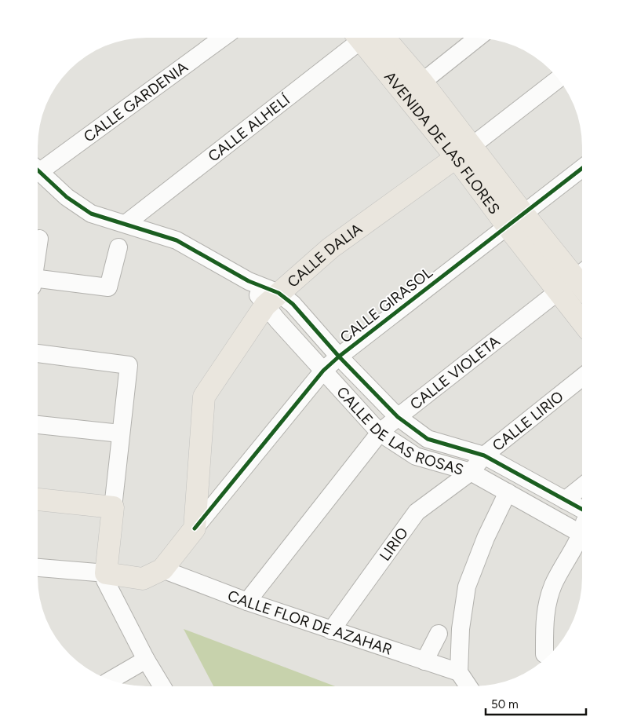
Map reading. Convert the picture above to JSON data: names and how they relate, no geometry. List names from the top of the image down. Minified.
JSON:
{"streets":{"main road":["AVENIDA DE LAS FLORES","CALLE DALIA","CALLE GIRASOL"],"street":["CALLE GARDENIA","CALLE ALHELÍ","CALLE VIOLETA","CALLE LIRIO","CALLE DE LAS ROSAS","LIRIO","CALLE FLOR DE AZAHAR"]},"crossings":[["CALLE ALHELÍ","CALLE DE LAS ROSAS"],["AVENIDA DE LAS FLORES","CALLE DALIA"],["AVENIDA DE LAS FLORES","CALLE GIRASOL"],["AVENIDA DE LAS FLORES","CALLE VIOLETA"],["CALLE DALIA","CALLE GIRASOL"],["CALLE DALIA","CALLE DE LAS ROSAS"],["CALLE GIRASOL","CALLE DE LAS ROSAS"],["CALLE GIRASOL","CALLE FLOR DE AZAHAR"],["CALLE VIOLETA","CALLE DE LAS ROSAS"],["CALLE VIOLETA","CALLE FLOR DE AZAHAR"],["CALLE LIRIO","CALLE DE LAS ROSAS"],["CALLE LIRIO","LIRIO"],["CALLE DE LAS ROSAS","LIRIO"],["LIRIO","CALLE FLOR DE AZAHAR"]],"scale_bar":"50 m"}
